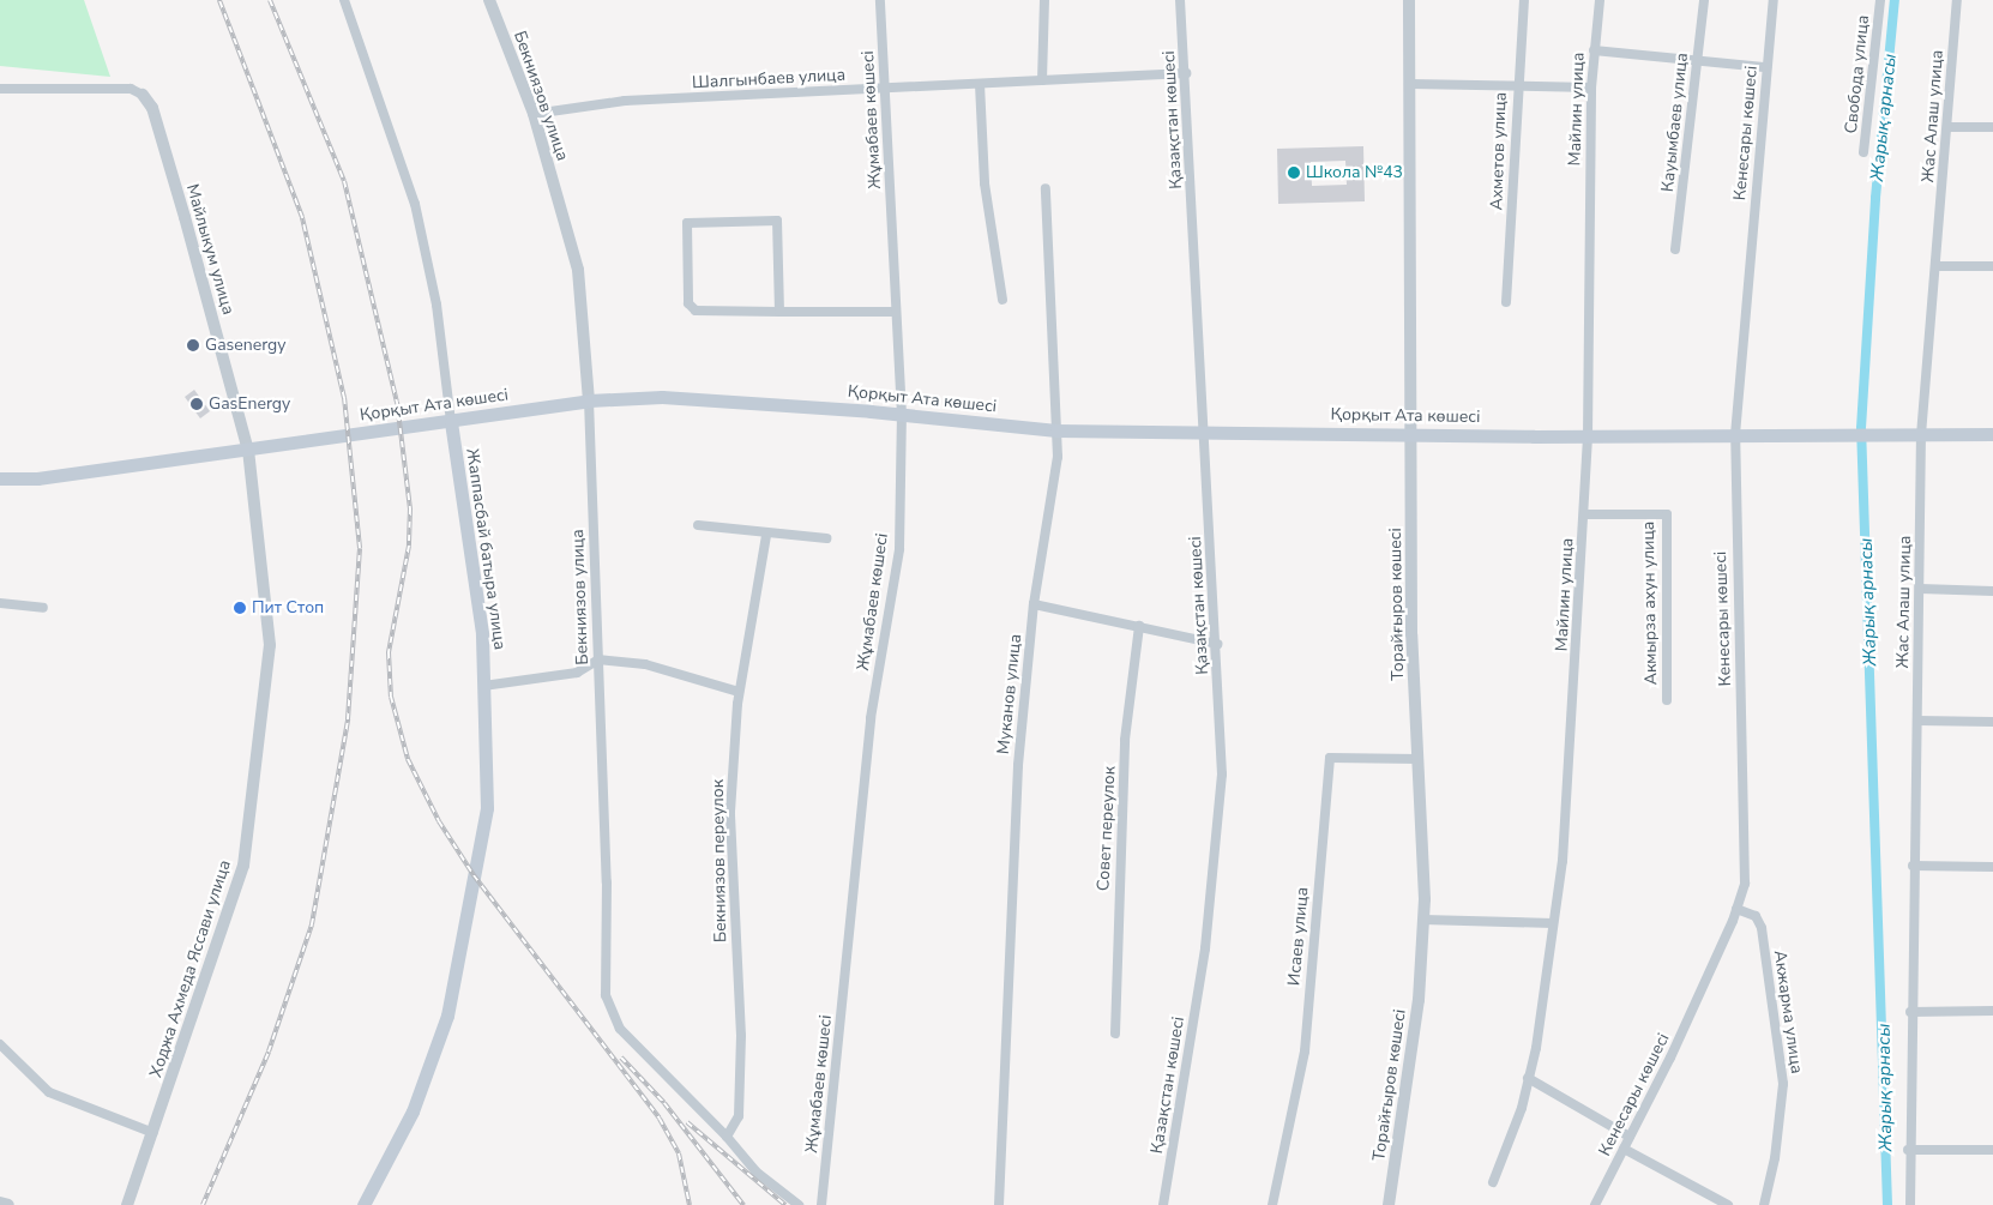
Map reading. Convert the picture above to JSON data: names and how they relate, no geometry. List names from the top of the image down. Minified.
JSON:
{"streets":{"main road":["Қорқыт Ата көшесі","Жаппасбай батыра улица"],"street":["Свобода улица","Шалгынбаев улица","Бекниязов улица","Майлин улица","Жас Алаш улица","Жұмабаев көшесі","Қазақстан көшесі","Кауымбаев улица","Кенесары көшесі","Ахметов улица","Майлыкум улица","Акмырза ахун улица","Торайғыров көшесі","Муканов улица","Совет переулок","Бекниязов переулок","Исаев улица","Ходжа Ахмеда Яссави улица","Акжарма улица"]},"crossings":[["Шалгынбаев улица","Бекниязов улица"],["Шалгынбаев улица","Жұмабаев көшесі"],["Шалгынбаев улица","Қазақстан көшесі"],["Бекниязов улица","Қорқыт Ата көшесі"],["Бекниязов улица","Бекниязов переулок"],["Майлин улица","Қорқыт Ата көшесі"],["Майлин улица","Акмырза ахун улица"],["Жас Алаш улица","Қорқыт Ата көшесі"],["Жұмабаев көшесі","Қорқыт Ата көшесі"],["Қазақстан көшесі","Қорқыт Ата көшесі"],["Кенесары көшесі","Қорқыт Ата көшесі"],["Кенесары көшесі","Акжарма улица"],["Майлыкум улица","Қорқыт Ата көшесі"],["Майлыкум улица","Ходжа Ахмеда Яссави улица"],["Қорқыт Ата көшесі","Жаппасбай батыра улица"],["Қорқыт Ата көшесі","Торайғыров көшесі"],["Қорқыт Ата көшесі","Муканов улица"],["Қорқыт Ата көшесі","Ходжа Ахмеда Яссави улица"],["Торайғыров көшесі","Исаев улица"]],"water":["Жарық арнасы"],"places":["Школа №43","Gasenergy","GasEnergy","Пит Стоп"]}
